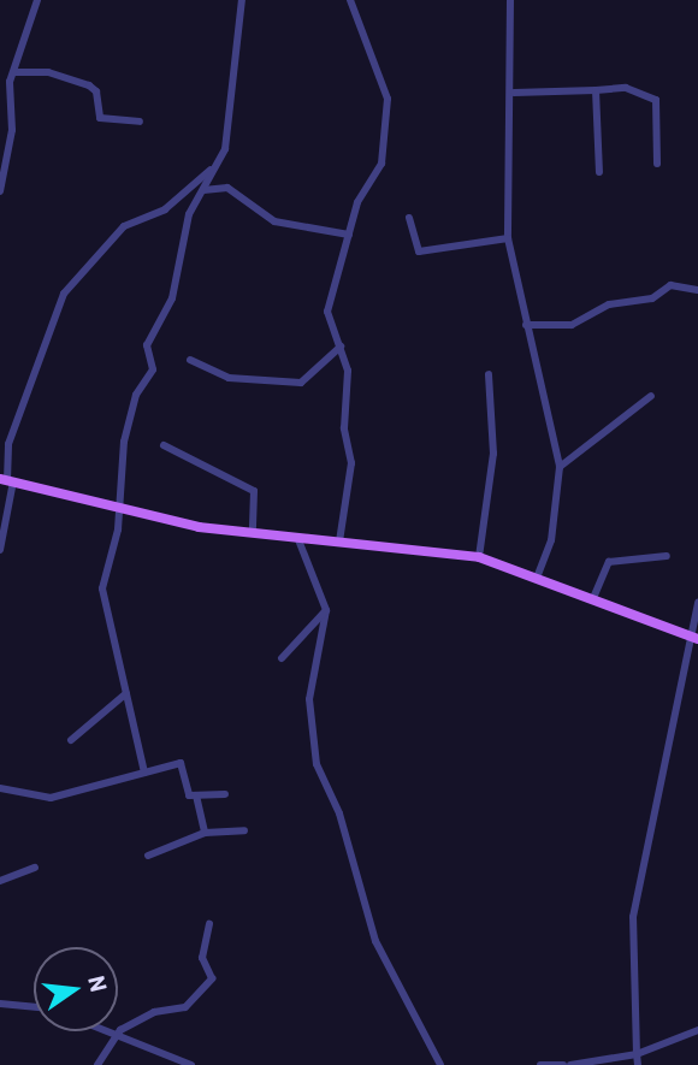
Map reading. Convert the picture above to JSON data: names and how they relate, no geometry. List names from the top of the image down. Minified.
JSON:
{"north":"right"}
